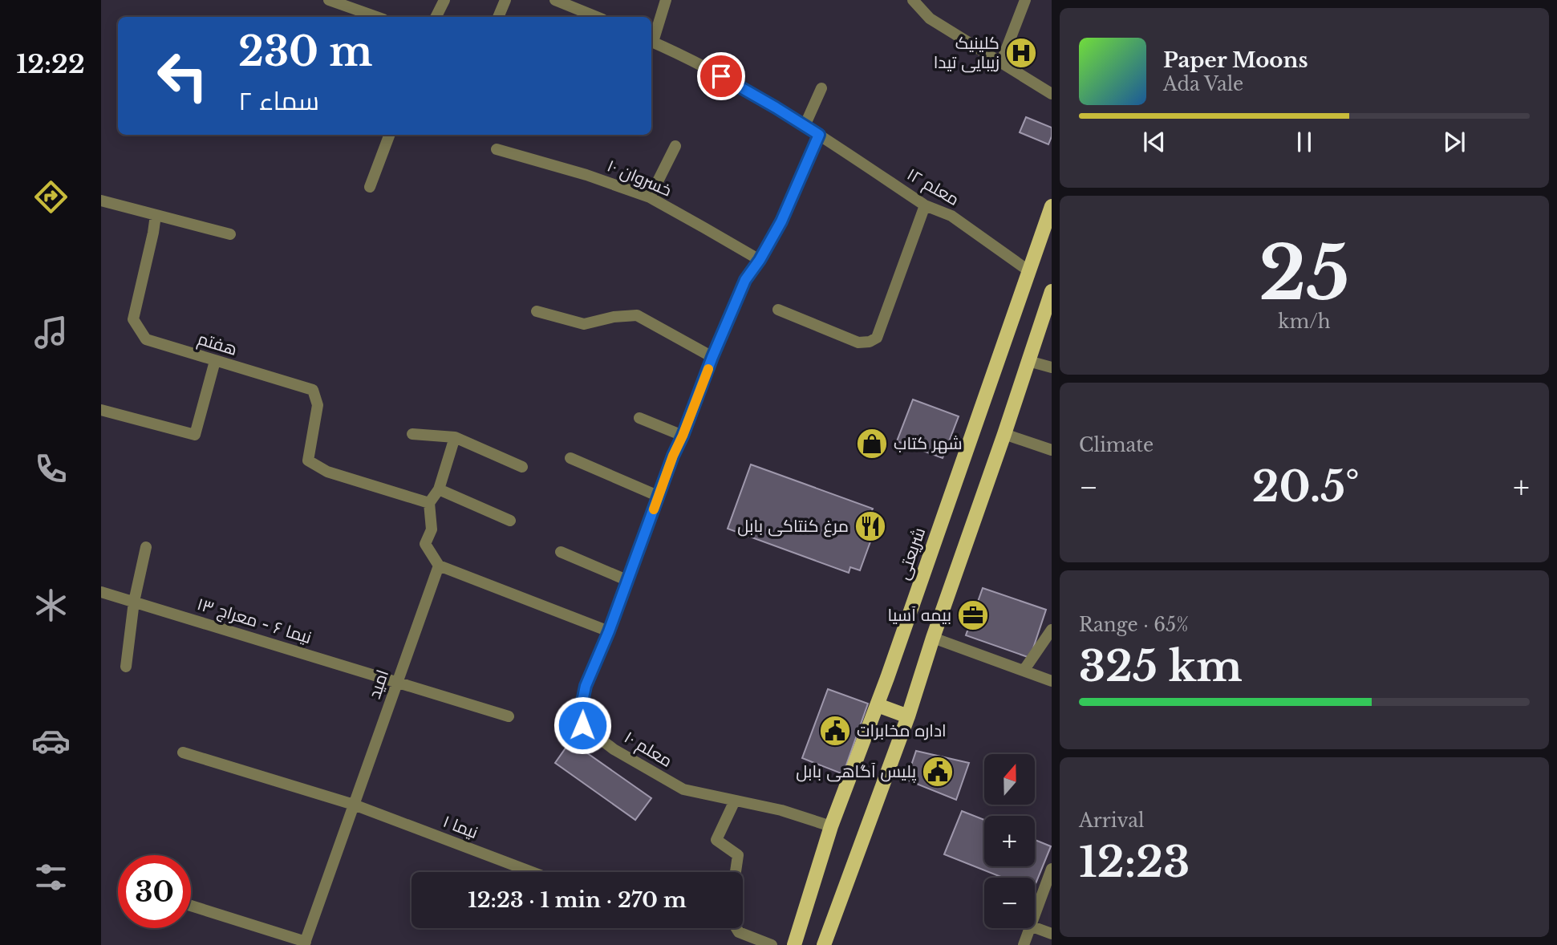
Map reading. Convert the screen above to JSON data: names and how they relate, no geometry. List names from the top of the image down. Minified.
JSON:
{"streets":{"main road":["شریعتی"],"street":["خسروان ۱۰","معلم ۱۲","هفتم","نیما ۶ - معراج ۱۳","امید","معلم ۱۰","نیما ۱"]},"crossings":[["خسروان ۱۰","معلم ۱۰"],["معلم ۱۲","شریعتی"],["معلم ۱۲","معلم ۱۰"],["شریعتی","معلم ۱۰"],["نیما ۶ - معراج ۱۳","امید"],["امید","نیما ۱"]],"places":{"hospital":["کلینیک زیبایی تیدا"],"shop":["شهر کتاب"],"restaurant":["مرغ کنتاکی بابل"],"office":["بیمه آسیا"],"public building":["اداره مخابرات","پلیس آگاهی بابل"]},"north":"top","page":{"tabs":"12:22","turn":["230 m","سماء ۲"],"song":["Paper Moons","Ada Vale"],"tile":[["25","km/h"],"Climate",["Range · 65%","325 km"],["Arrival","12:23"]],"heat":["−","20.5°","+"],"map_buttons":["+","−"],"limit":"30","trip":"12:23 · 1 min · 270 m"}}
